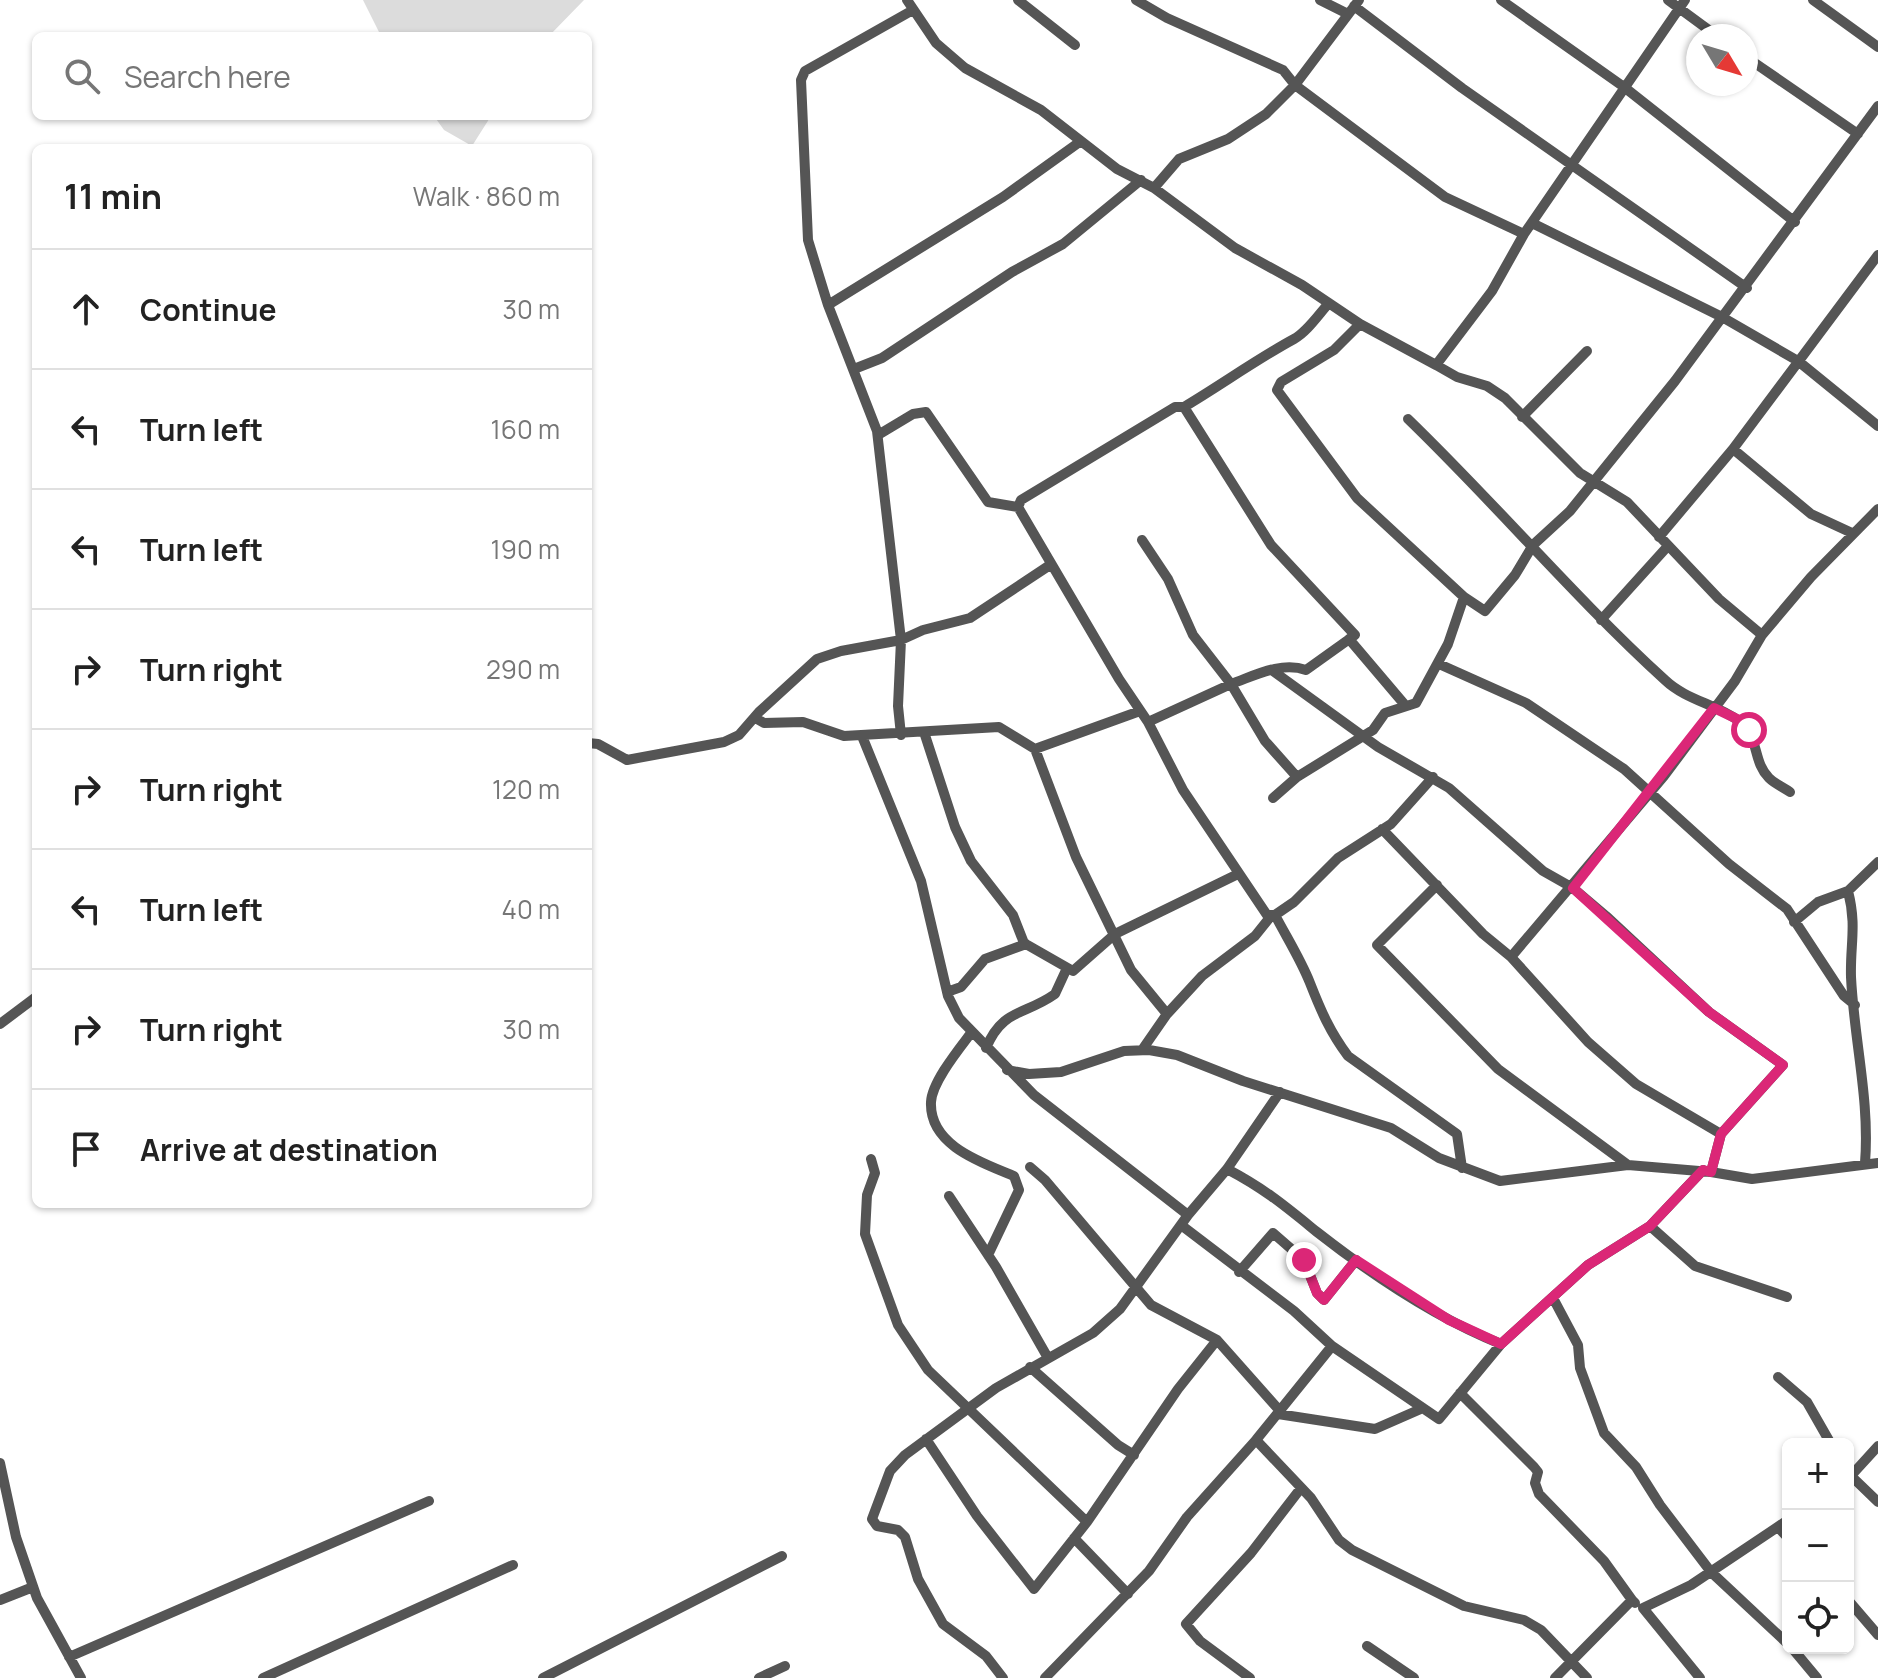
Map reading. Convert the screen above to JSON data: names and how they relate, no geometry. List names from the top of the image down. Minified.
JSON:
{"north":"bottom right","page":{"search":"Search here","heading":["11 min","Walk · 860 m"],"list":[["Continue","30 m"],["Turn left","160 m"],["Turn left","190 m"],["Turn right","290 m"],["Turn right","120 m"],["Turn left","40 m"],["Turn right","30 m"],"Arrive at destination"],"map_buttons":["+","−"]}}
